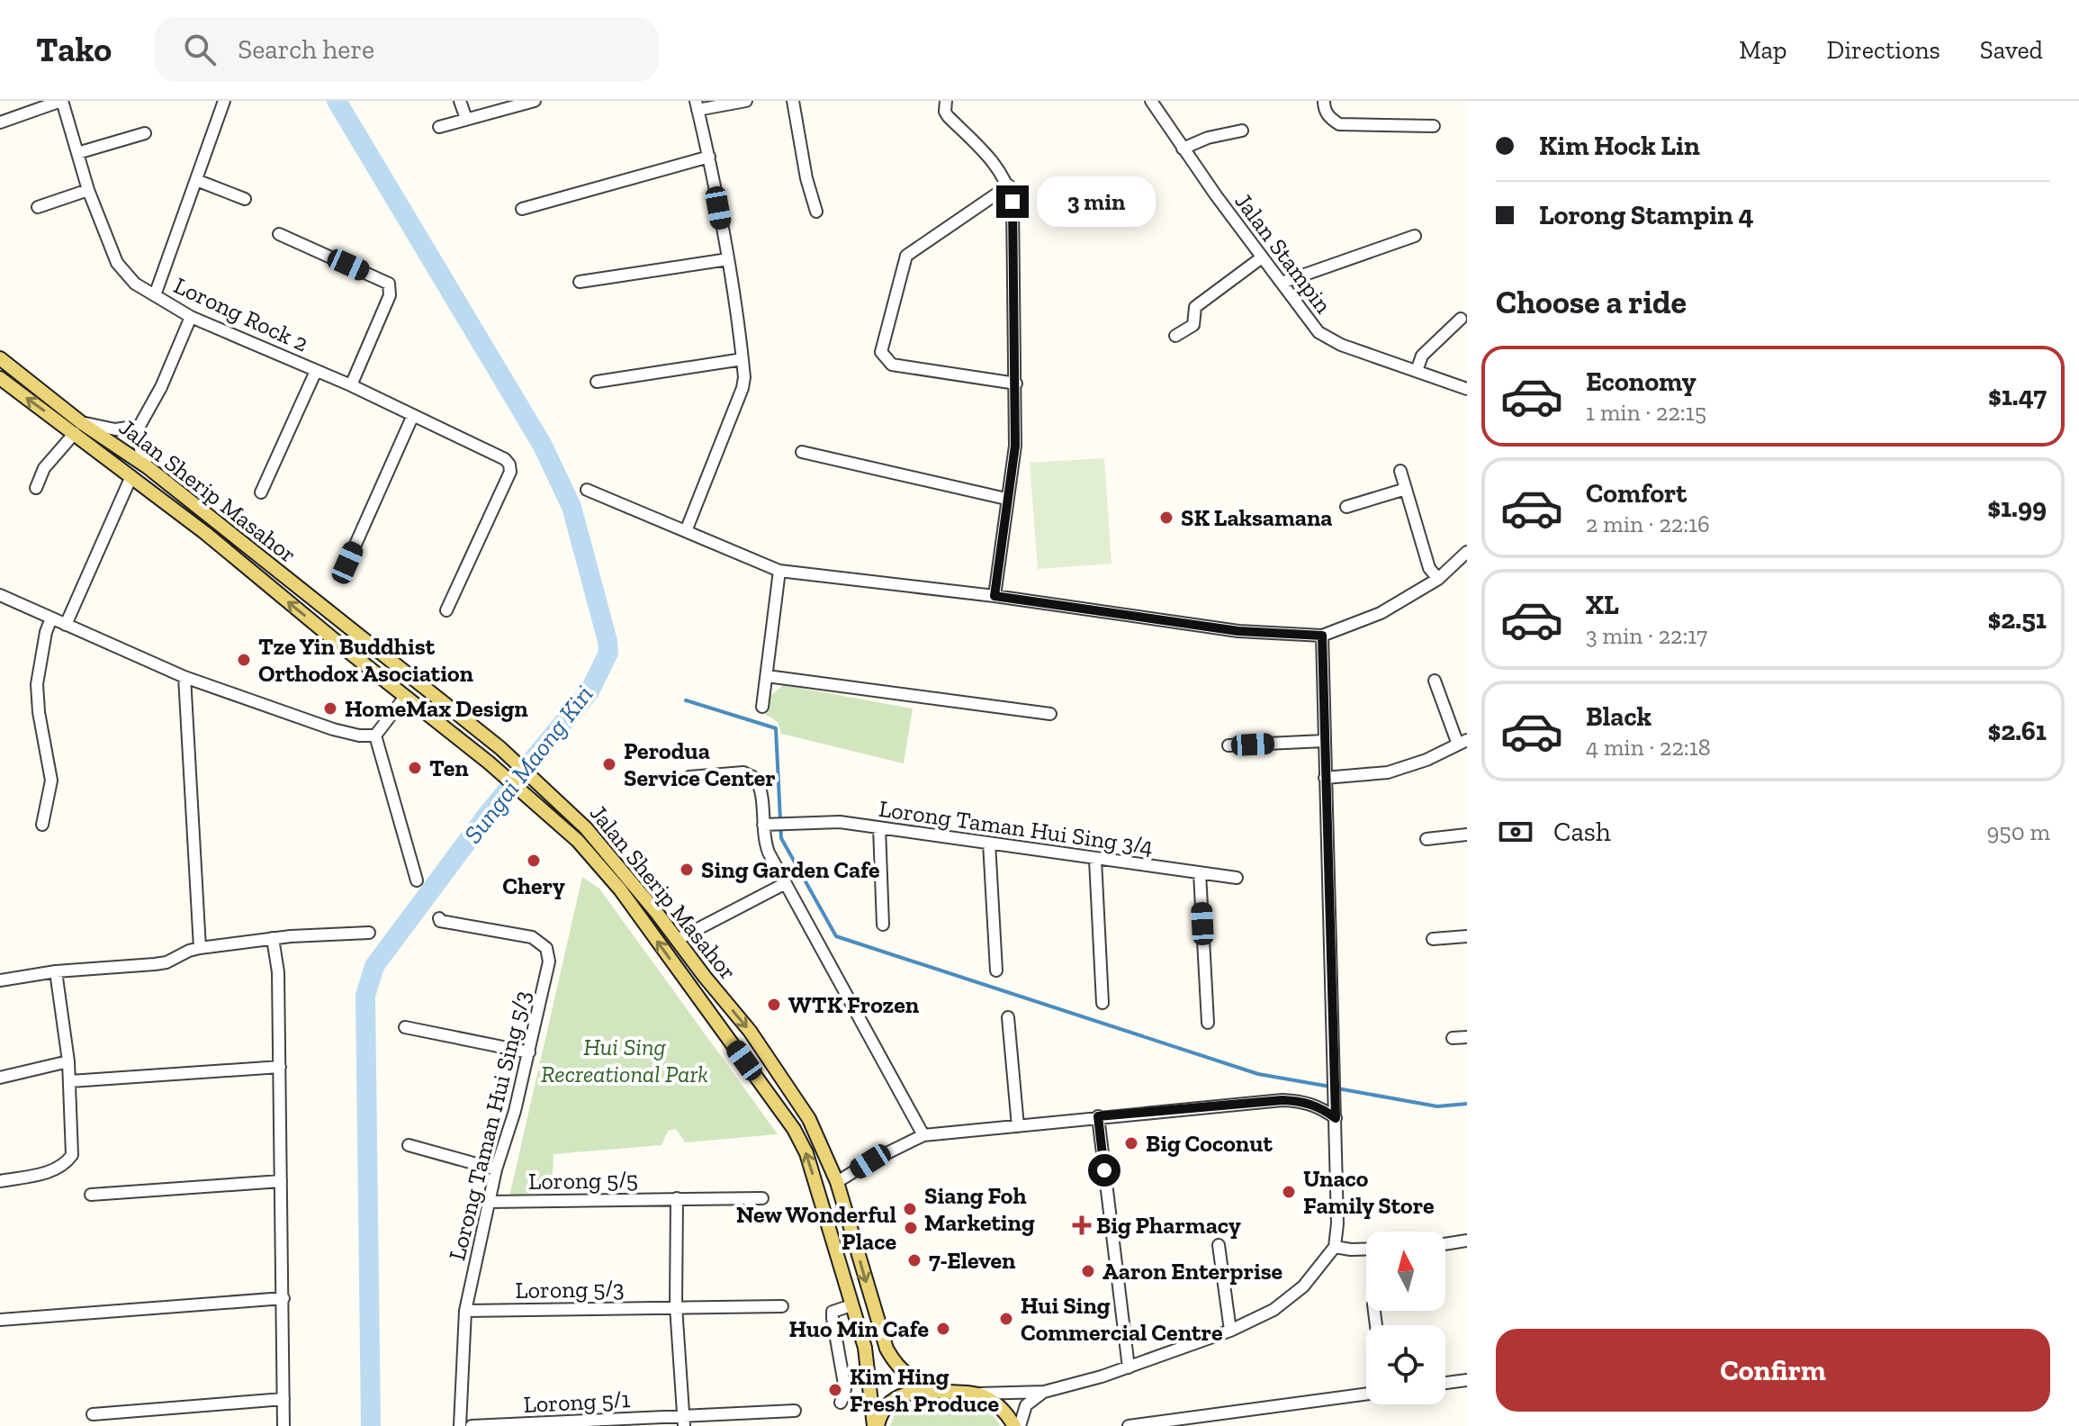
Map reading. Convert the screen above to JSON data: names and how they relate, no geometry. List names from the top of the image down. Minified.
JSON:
{"streets":{"main road":["Jalan Sherip Masahor"],"street":["Jalan Stampin","Lorong Rock 2","Lorong Taman Hui Sing 3/4","Lorong Taman Hui Sing 5/3","Lorong 5/5","Lorong 5/3","Lorong 5/1"]},"crossings":[["Lorong Taman Hui Sing 5/3","Lorong 5/5"],["Lorong Taman Hui Sing 5/3","Lorong 5/3"]],"water":["Sungai Maong Kiri"],"parks":["Hui Sing Recreational Park"],"places":{"other":["SK Laksamana","Tze Yin Buddhist Orthodox Asociation","HomeMax Design","Perodua Service Center","Ten","Chery","Sing Garden Cafe","WTK Frozen","Big Coconut","Unaco Family Store","Siang Foh Marketing","New Wonderful Place","7-Eleven","Aaron Enterprise","Hui Sing Commercial Centre","Huo Min Cafe","Kim Hing Fresh Produce"],"health":["Big Pharmacy"]},"north":"top","page":{"header":"Tako","search":"Search here","nav":["Map","Directions","Saved"],"banner":["Kim Hock Lin","Lorong Stampin 4"],"bubble":"3 min","heading":"Choose a ride","list":[{"name":"Economy","note":"1 min · 22:15","value":"$1.47"},{"name":"Comfort","note":"2 min · 22:16","value":"$1.99"},{"name":"XL","note":"3 min · 22:17","value":"$2.51"},{"name":"Black","note":"4 min · 22:18","value":"$2.61"}],"pay":["Cash","950 m"],"buttons":"Confirm"}}
